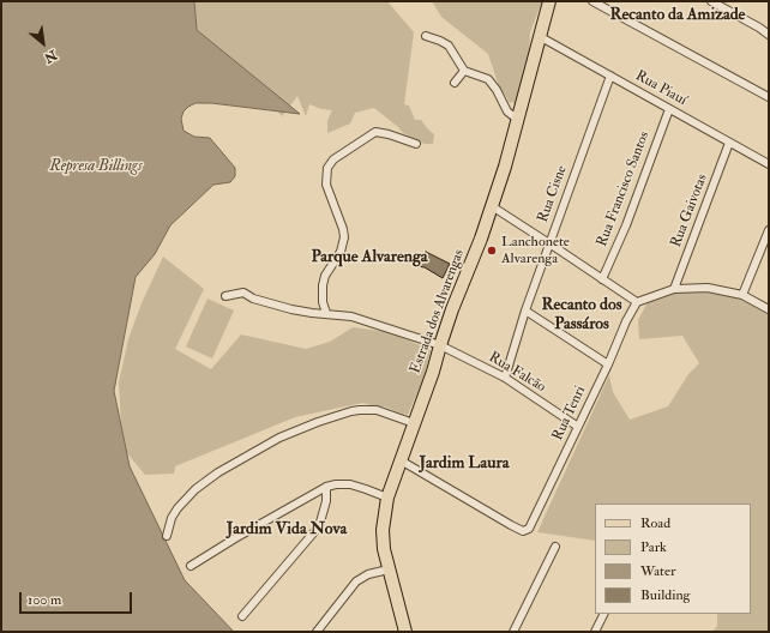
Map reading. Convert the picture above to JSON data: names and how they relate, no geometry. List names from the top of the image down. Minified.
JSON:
{"streets":{"main road":["Estrada dos Alvarengas"],"street":["Rua Piauí","Rua Francisco Santos","Rua Cisne","Rua Gaivotas","Rua Falcão","Rua Tenri"]},"crossings":[["Rua Piauí","Rua Francisco Santos"],["Rua Piauí","Rua Cisne"],["Rua Piauí","Rua Gaivotas"],["Rua Piauí","Estrada dos Alvarengas"],["Rua Cisne","Rua Falcão"],["Estrada dos Alvarengas","Rua Falcão"],["Estrada dos Alvarengas","Rua Tenri"],["Rua Falcão","Rua Tenri"]],"districts":["Recanto da Amizade","Parque Alvarenga","Recanto dos Passáros","Jardim Laura","Jardim Vida Nova"],"water":["Represa Billings"],"places":["Lanchonete Alvarenga"],"legend":["Road","Park","Water","Building"],"scale_bar":"100 m","north":"bottom right"}
